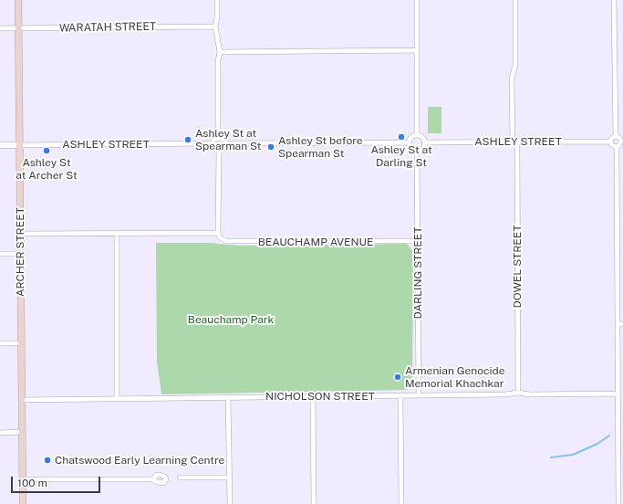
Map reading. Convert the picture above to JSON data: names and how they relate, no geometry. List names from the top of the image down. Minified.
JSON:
{"streets":{"main road":["ARCHER STREET"],"street":["WARATAH STREET","ASHLEY STREET","BEAUCHAMP AVENUE","DOWEL STREET","DARLING STREET","NICHOLSON STREET"]},"crossings":[["WARATAH STREET","ARCHER STREET"],["ASHLEY STREET","ARCHER STREET"],["ASHLEY STREET","DOWEL STREET"],["ASHLEY STREET","DARLING STREET"],["BEAUCHAMP AVENUE","DARLING STREET"],["ARCHER STREET","NICHOLSON STREET"],["DOWEL STREET","NICHOLSON STREET"],["DARLING STREET","NICHOLSON STREET"]],"parks":["Beauchamp Park"],"places":["Ashley St at Darling St","Ashley St at Spearman St","Ashley St before Spearman St","Ashley St at Archer St","Armenian Genocide Memorial Khachkar","Chatswood Early Learning Centre"],"scale_bar":"100 m"}
